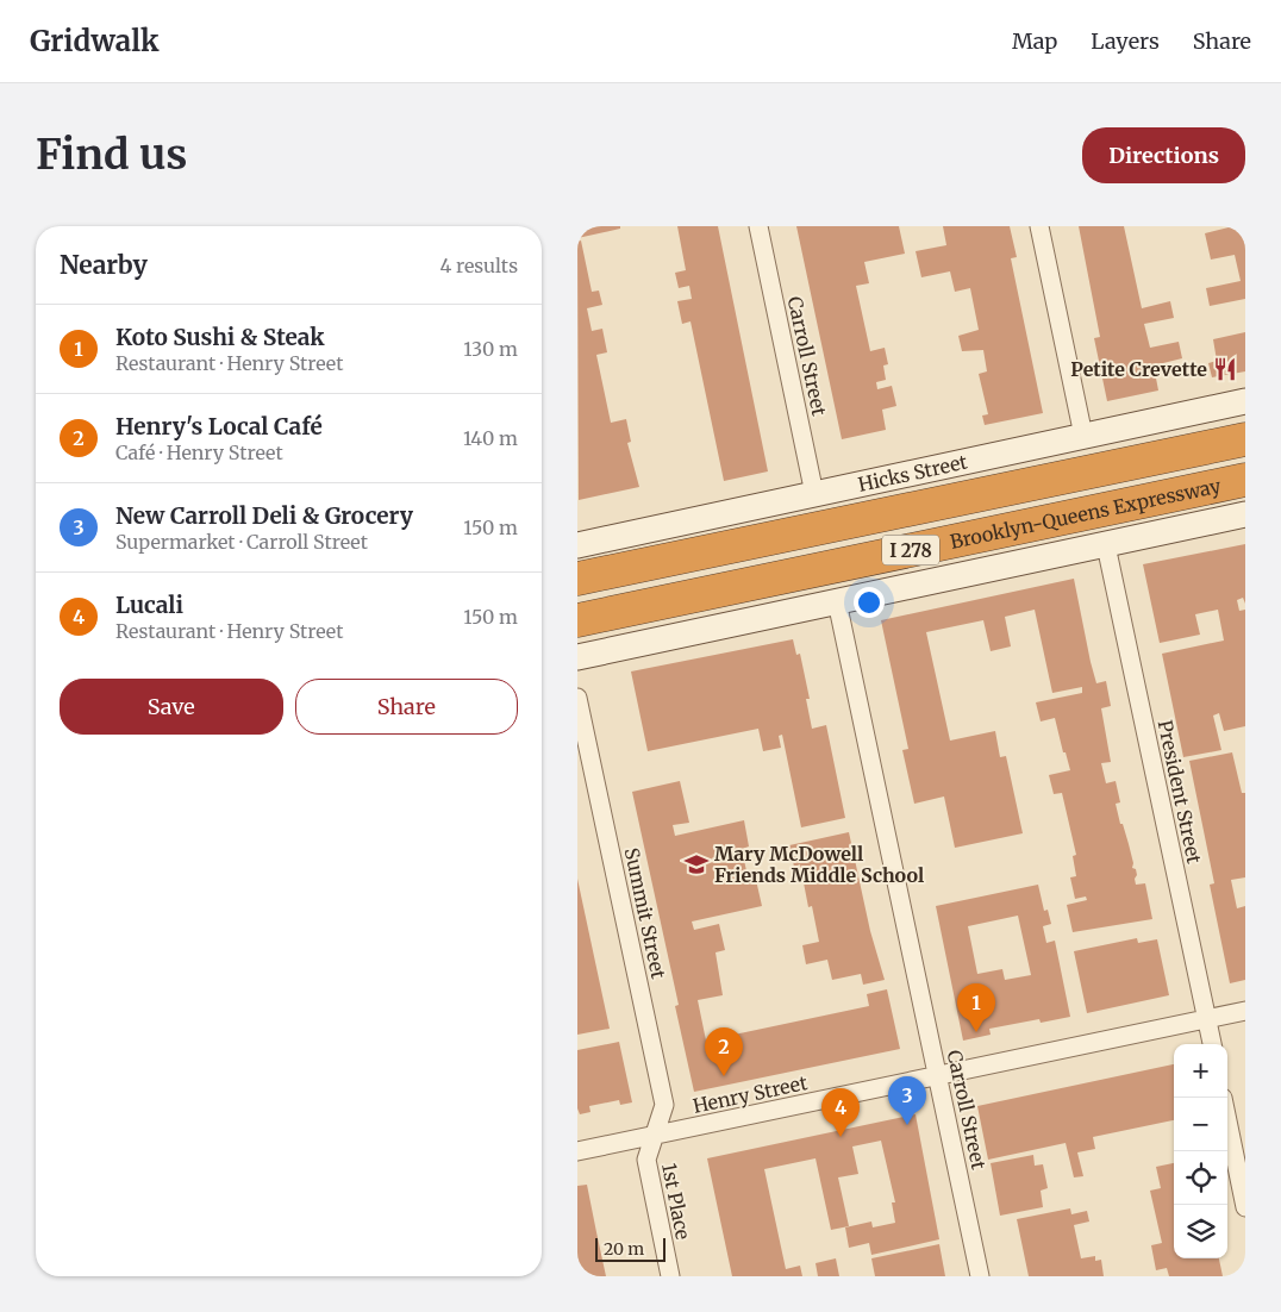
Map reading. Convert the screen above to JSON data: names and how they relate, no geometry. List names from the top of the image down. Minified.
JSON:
{"streets":{"highway":["Brooklyn-Queens Expressway","I 278"],"street":["Carroll Street","Hicks Street","President Street","Summit Street","Henry Street","1st Place"]},"crossings":[["Carroll Street","Hicks Street"],["Carroll Street","Henry Street"],["President Street","Henry Street"],["Summit Street","Henry Street"],["Summit Street","1st Place"],["Henry Street","1st Place"]],"places":{"restaurant":["Petite Crevette"],"school or university":["Mary McDowell Friends Middle School"]},"scale_bar":"20 m","page":{"header":"Gridwalk","nav":["Map","Layers","Share"],"buttons":["Directions",["Save","Share"]],"title":"Find us","heading":["Nearby","4 results"],"list":[{"mark":"1","name":"Koto Sushi & Steak","note":"Restaurant · Henry Street","value":"130 m"},{"mark":"2","name":"Henry's Local Café","note":"Café · Henry Street","value":"140 m"},{"mark":"3","name":"New Carroll Deli & Grocery","note":"Supermarket · Carroll Street","value":"150 m"},{"mark":"4","name":"Lucali","note":"Restaurant · Henry Street","value":"150 m"}],"pins":["1","2","3","4"],"map_buttons":["+","−"],"scale":"20 m"}}
